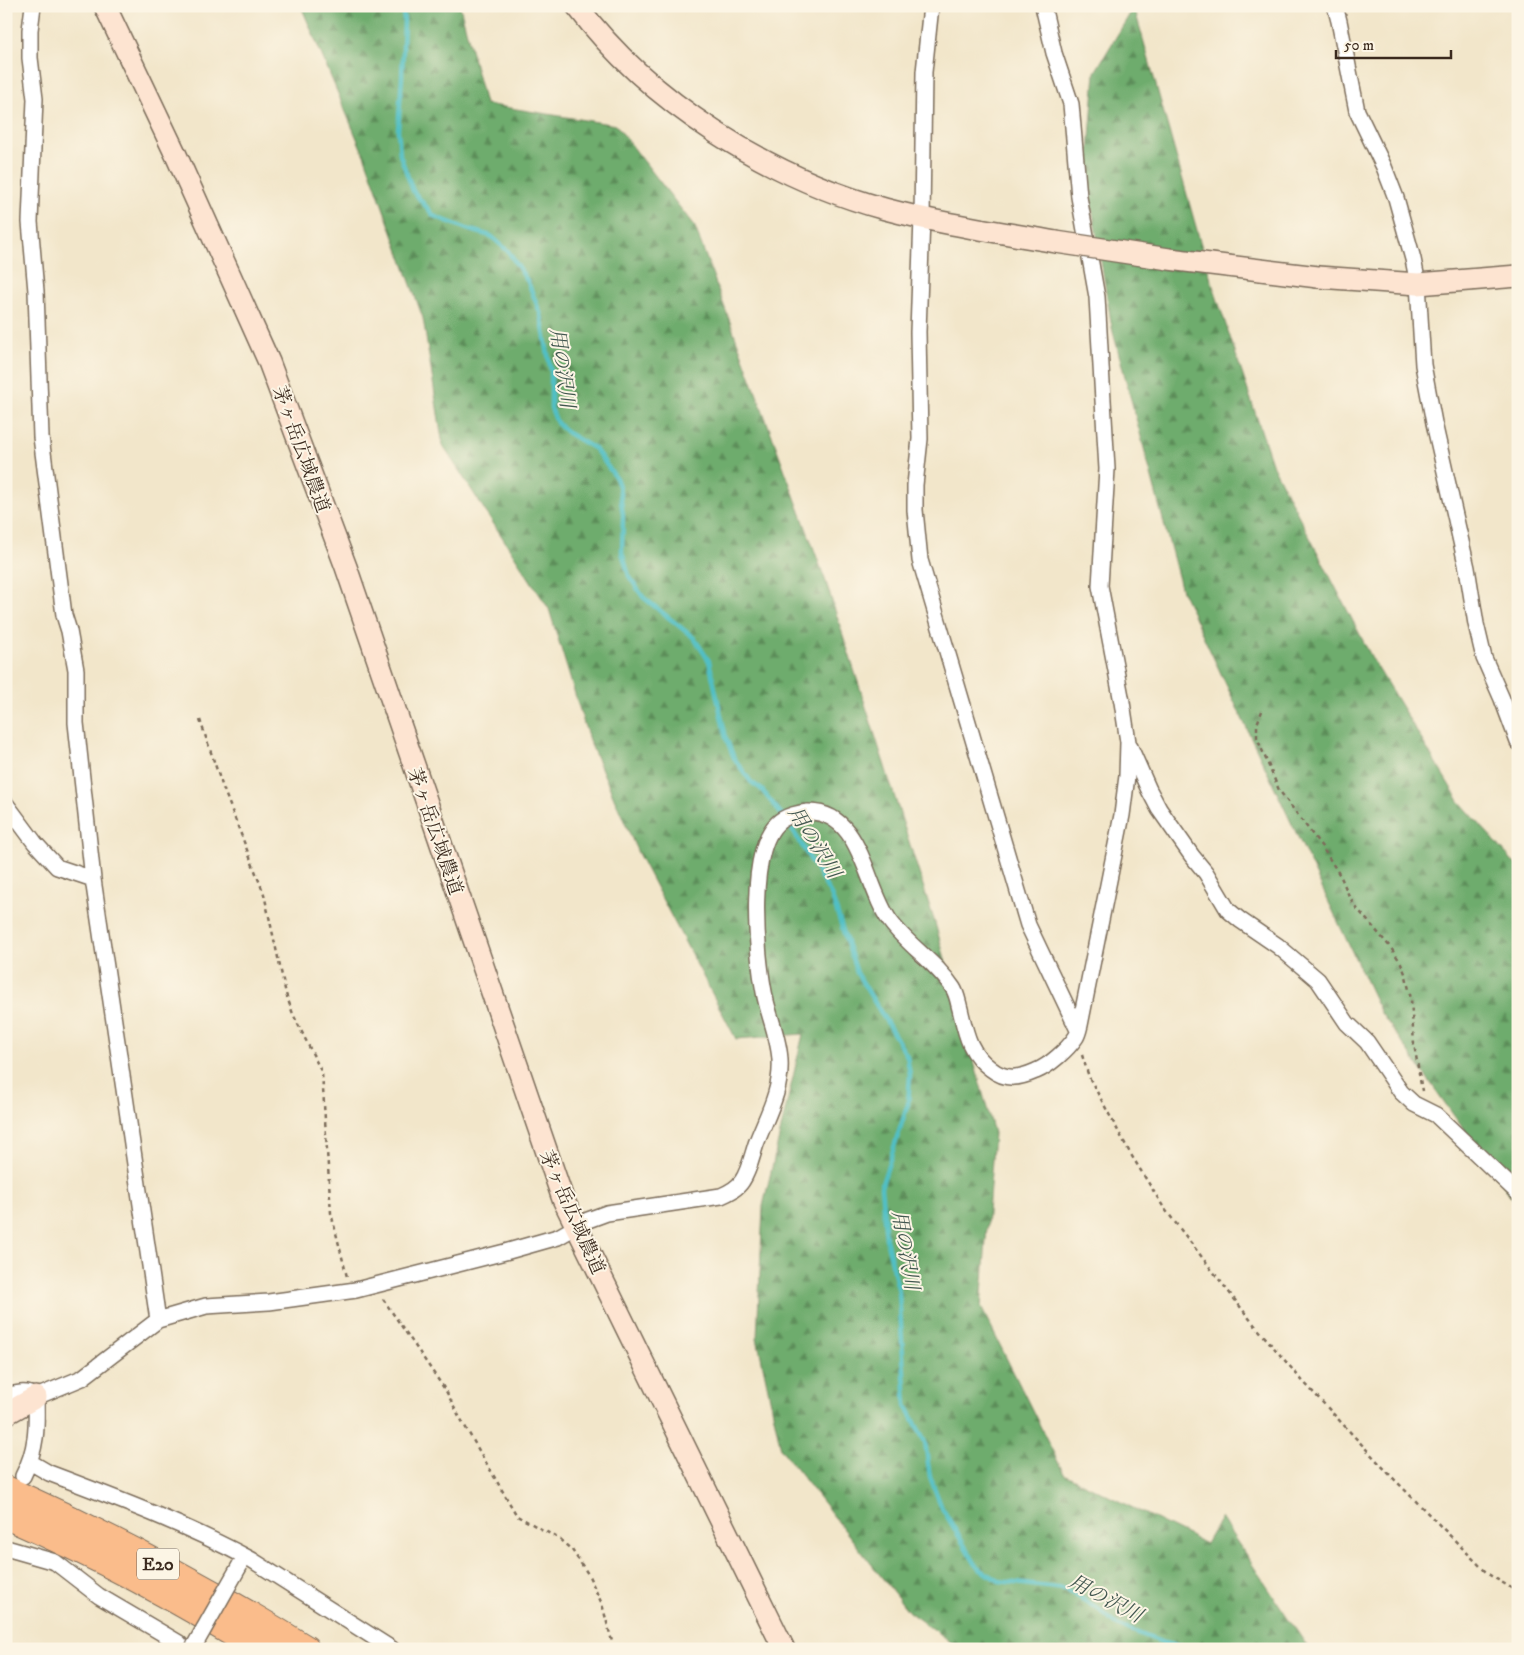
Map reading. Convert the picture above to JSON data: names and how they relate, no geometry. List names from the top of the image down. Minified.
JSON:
{"streets":{"highway":["E20"],"street":["茅ヶ岳広域農道"]},"water":["用の沢川"],"scale_bar":"50 m"}
